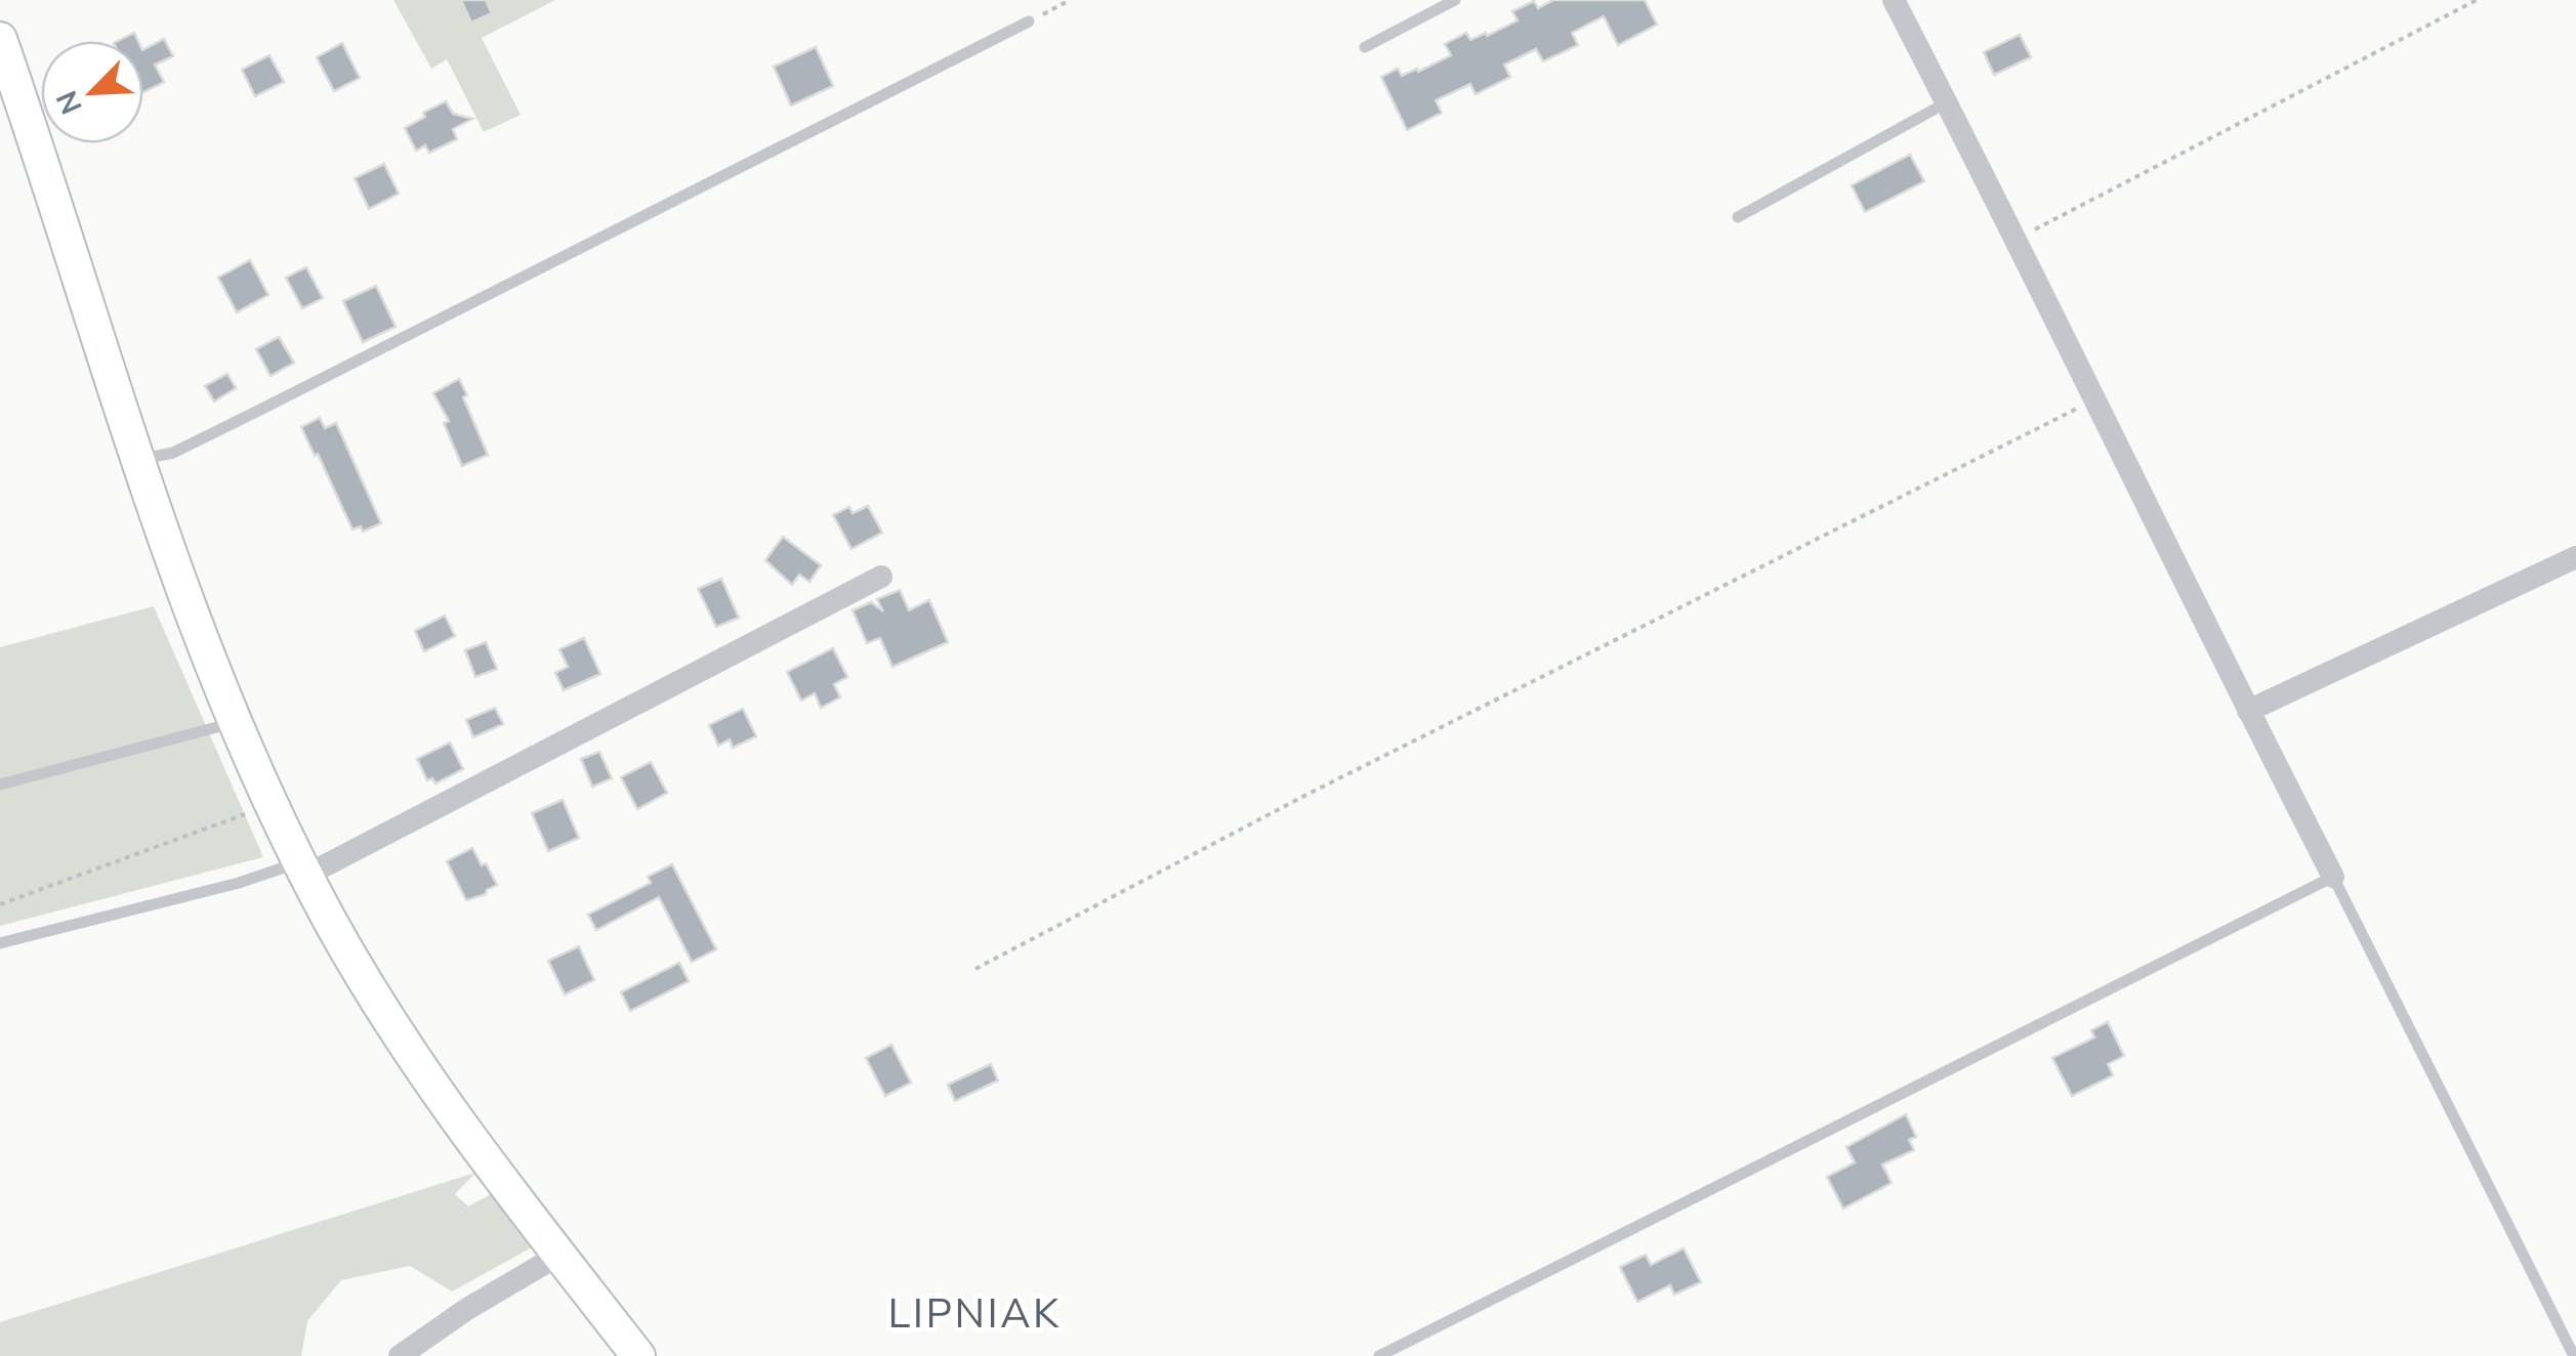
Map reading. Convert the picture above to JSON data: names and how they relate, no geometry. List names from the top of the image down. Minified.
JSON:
{"districts":["LIPNIAK"],"north":"bottom left"}
